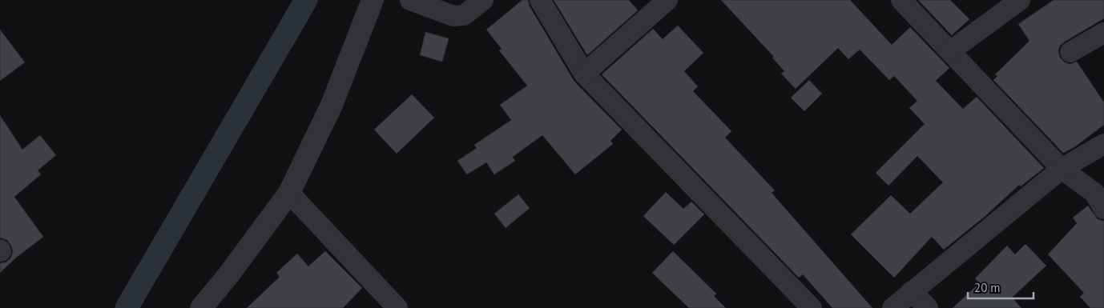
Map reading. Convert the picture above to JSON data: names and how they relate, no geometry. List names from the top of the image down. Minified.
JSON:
{"scale_bar":"20 m"}
